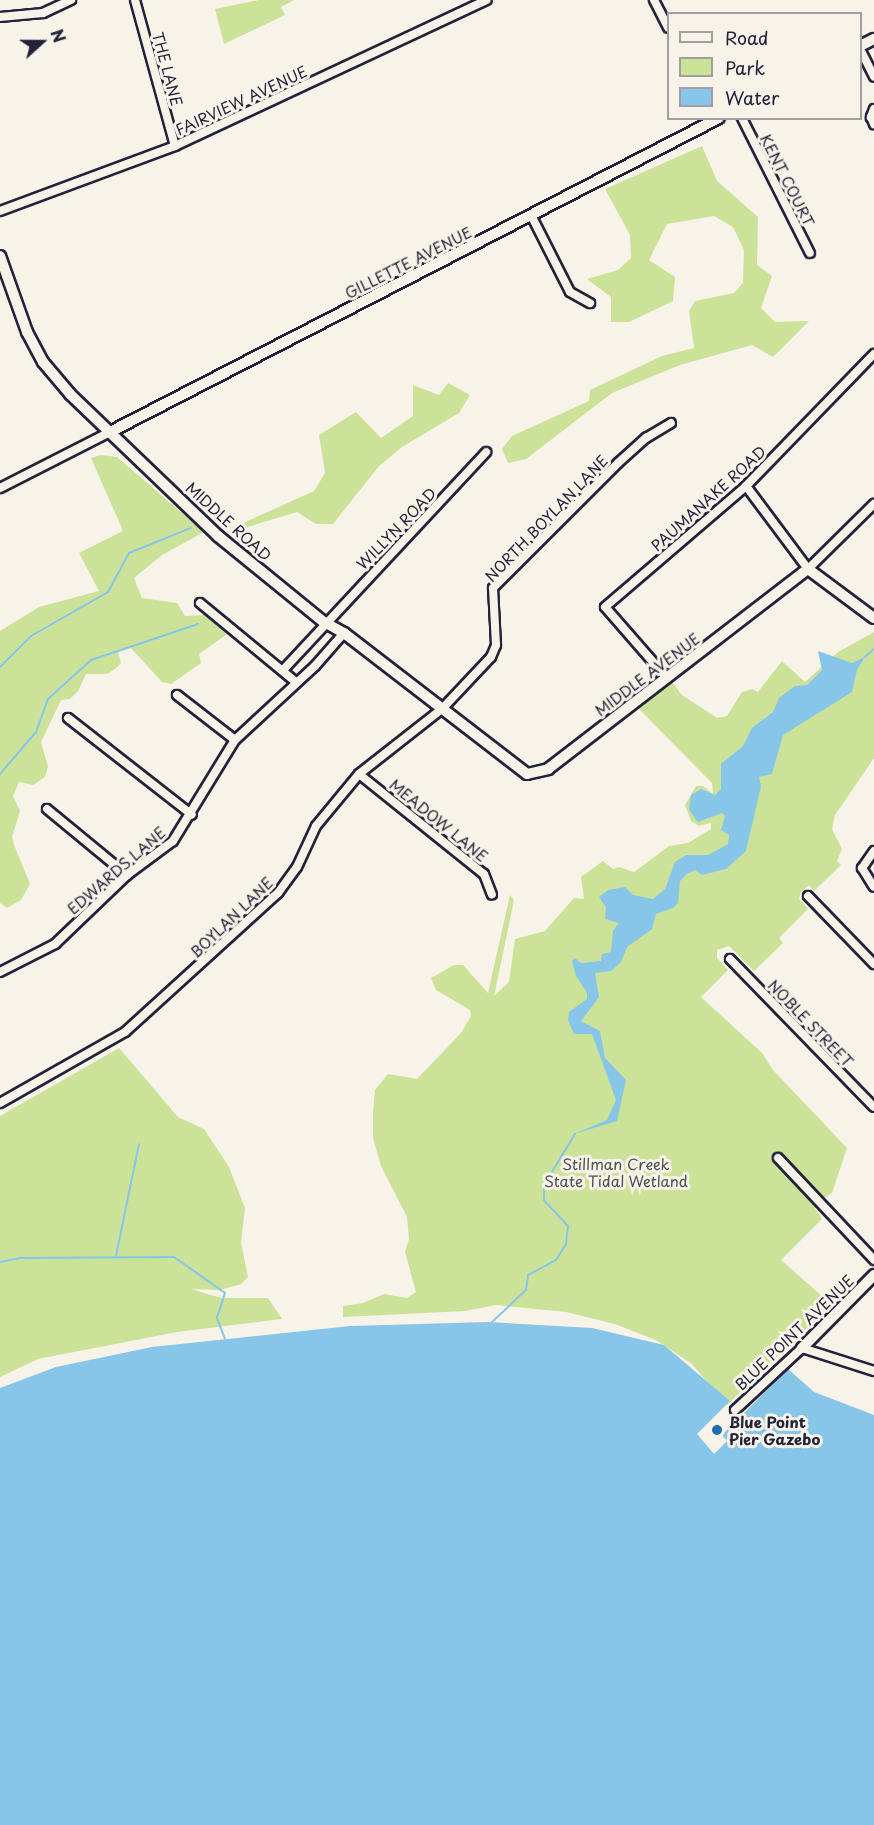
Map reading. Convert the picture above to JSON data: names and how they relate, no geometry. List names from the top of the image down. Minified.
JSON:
{"streets":{"main road":["GILLETTE AVENUE","MIDDLE ROAD","MIDDLE AVENUE","BLUE POINT AVENUE"],"street":["THE LANE","FAIRVIEW AVENUE","KENT COURT","PAUMANAKE ROAD","NORTH BOYLAN LANE","WILLYN ROAD","MEADOW LANE","EDWARDS LANE","BOYLAN LANE","NOBLE STREET"]},"crossings":[["THE LANE","FAIRVIEW AVENUE"],["GILLETTE AVENUE","MIDDLE ROAD"],["PAUMANAKE ROAD","MIDDLE AVENUE"],["NORTH BOYLAN LANE","MIDDLE ROAD"],["NORTH BOYLAN LANE","BOYLAN LANE"],["MIDDLE ROAD","WILLYN ROAD"],["MIDDLE ROAD","MIDDLE AVENUE"],["MIDDLE ROAD","EDWARDS LANE"],["MIDDLE ROAD","BOYLAN LANE"],["MEADOW LANE","BOYLAN LANE"]],"parks":["Stillman Creek State Tidal Wetland"],"places":["Blue Point Pier Gazebo"],"legend":["Road","Park","Water"],"north":"right"}
